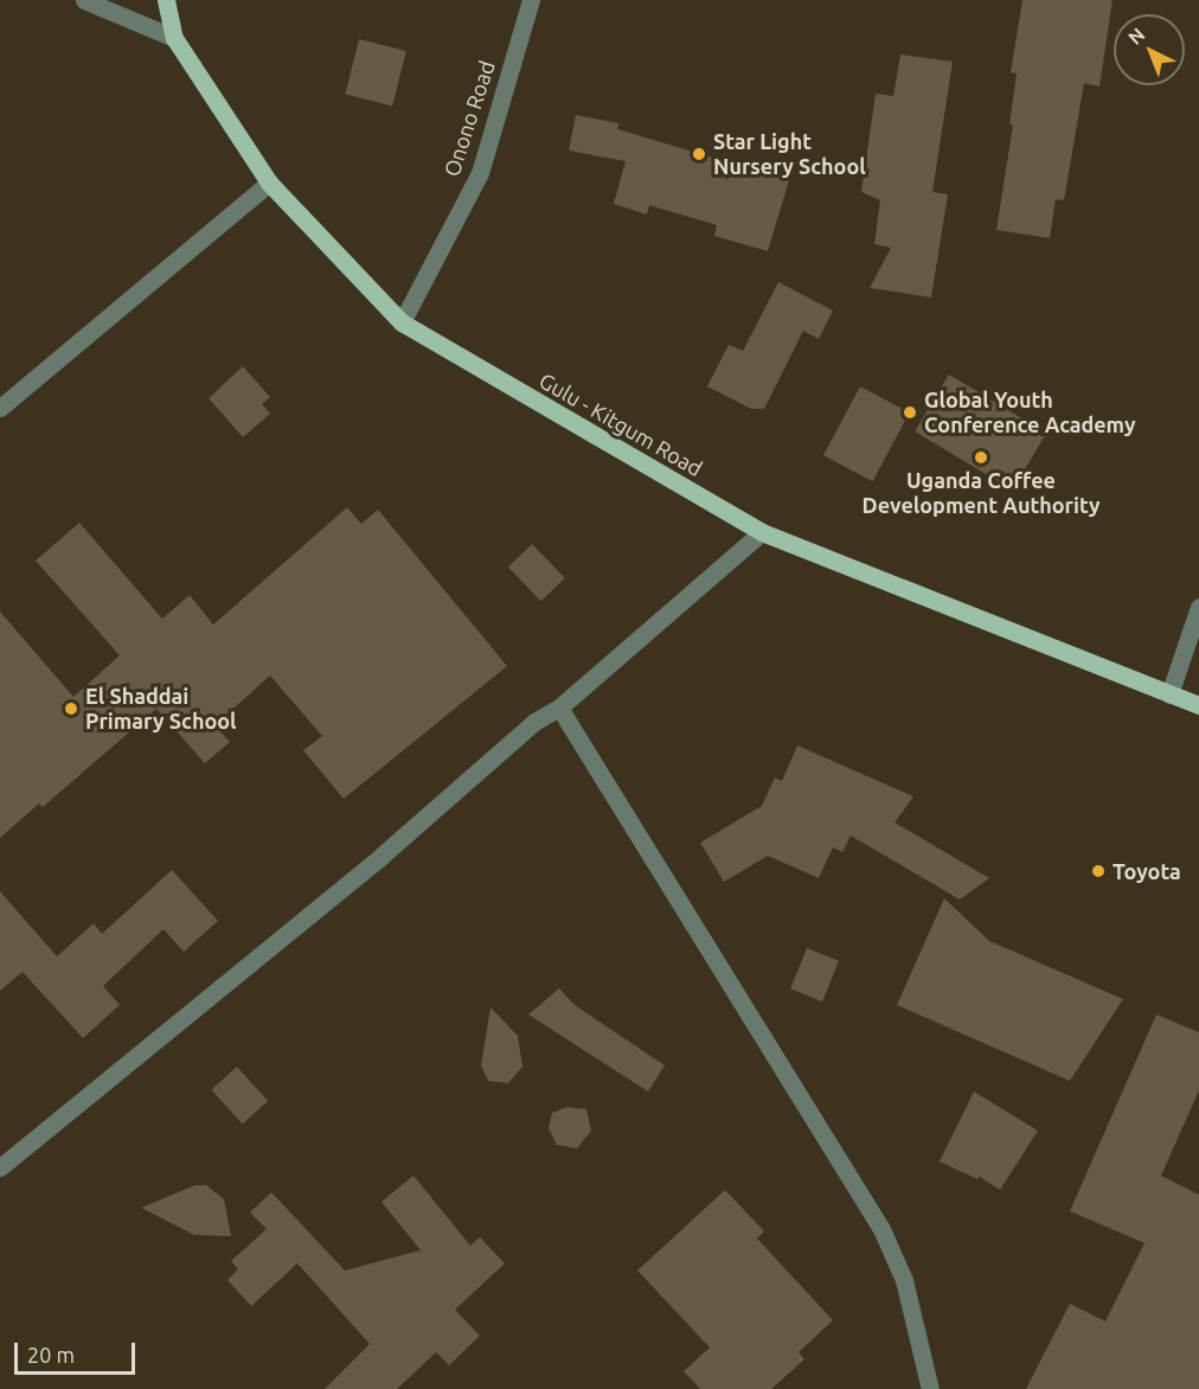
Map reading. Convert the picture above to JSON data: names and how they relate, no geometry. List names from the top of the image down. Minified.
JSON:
{"streets":{"main road":["Gulu - Kitgum Road"],"street":["Onono Road"]},"crossings":[["Onono Road","Gulu - Kitgum Road"]],"places":["Star Light Nursery School","Global Youth Conference Academy","Uganda Coffee Development Authority","El Shaddai Primary School","Toyota"],"scale_bar":"20 m","north":"top left"}
